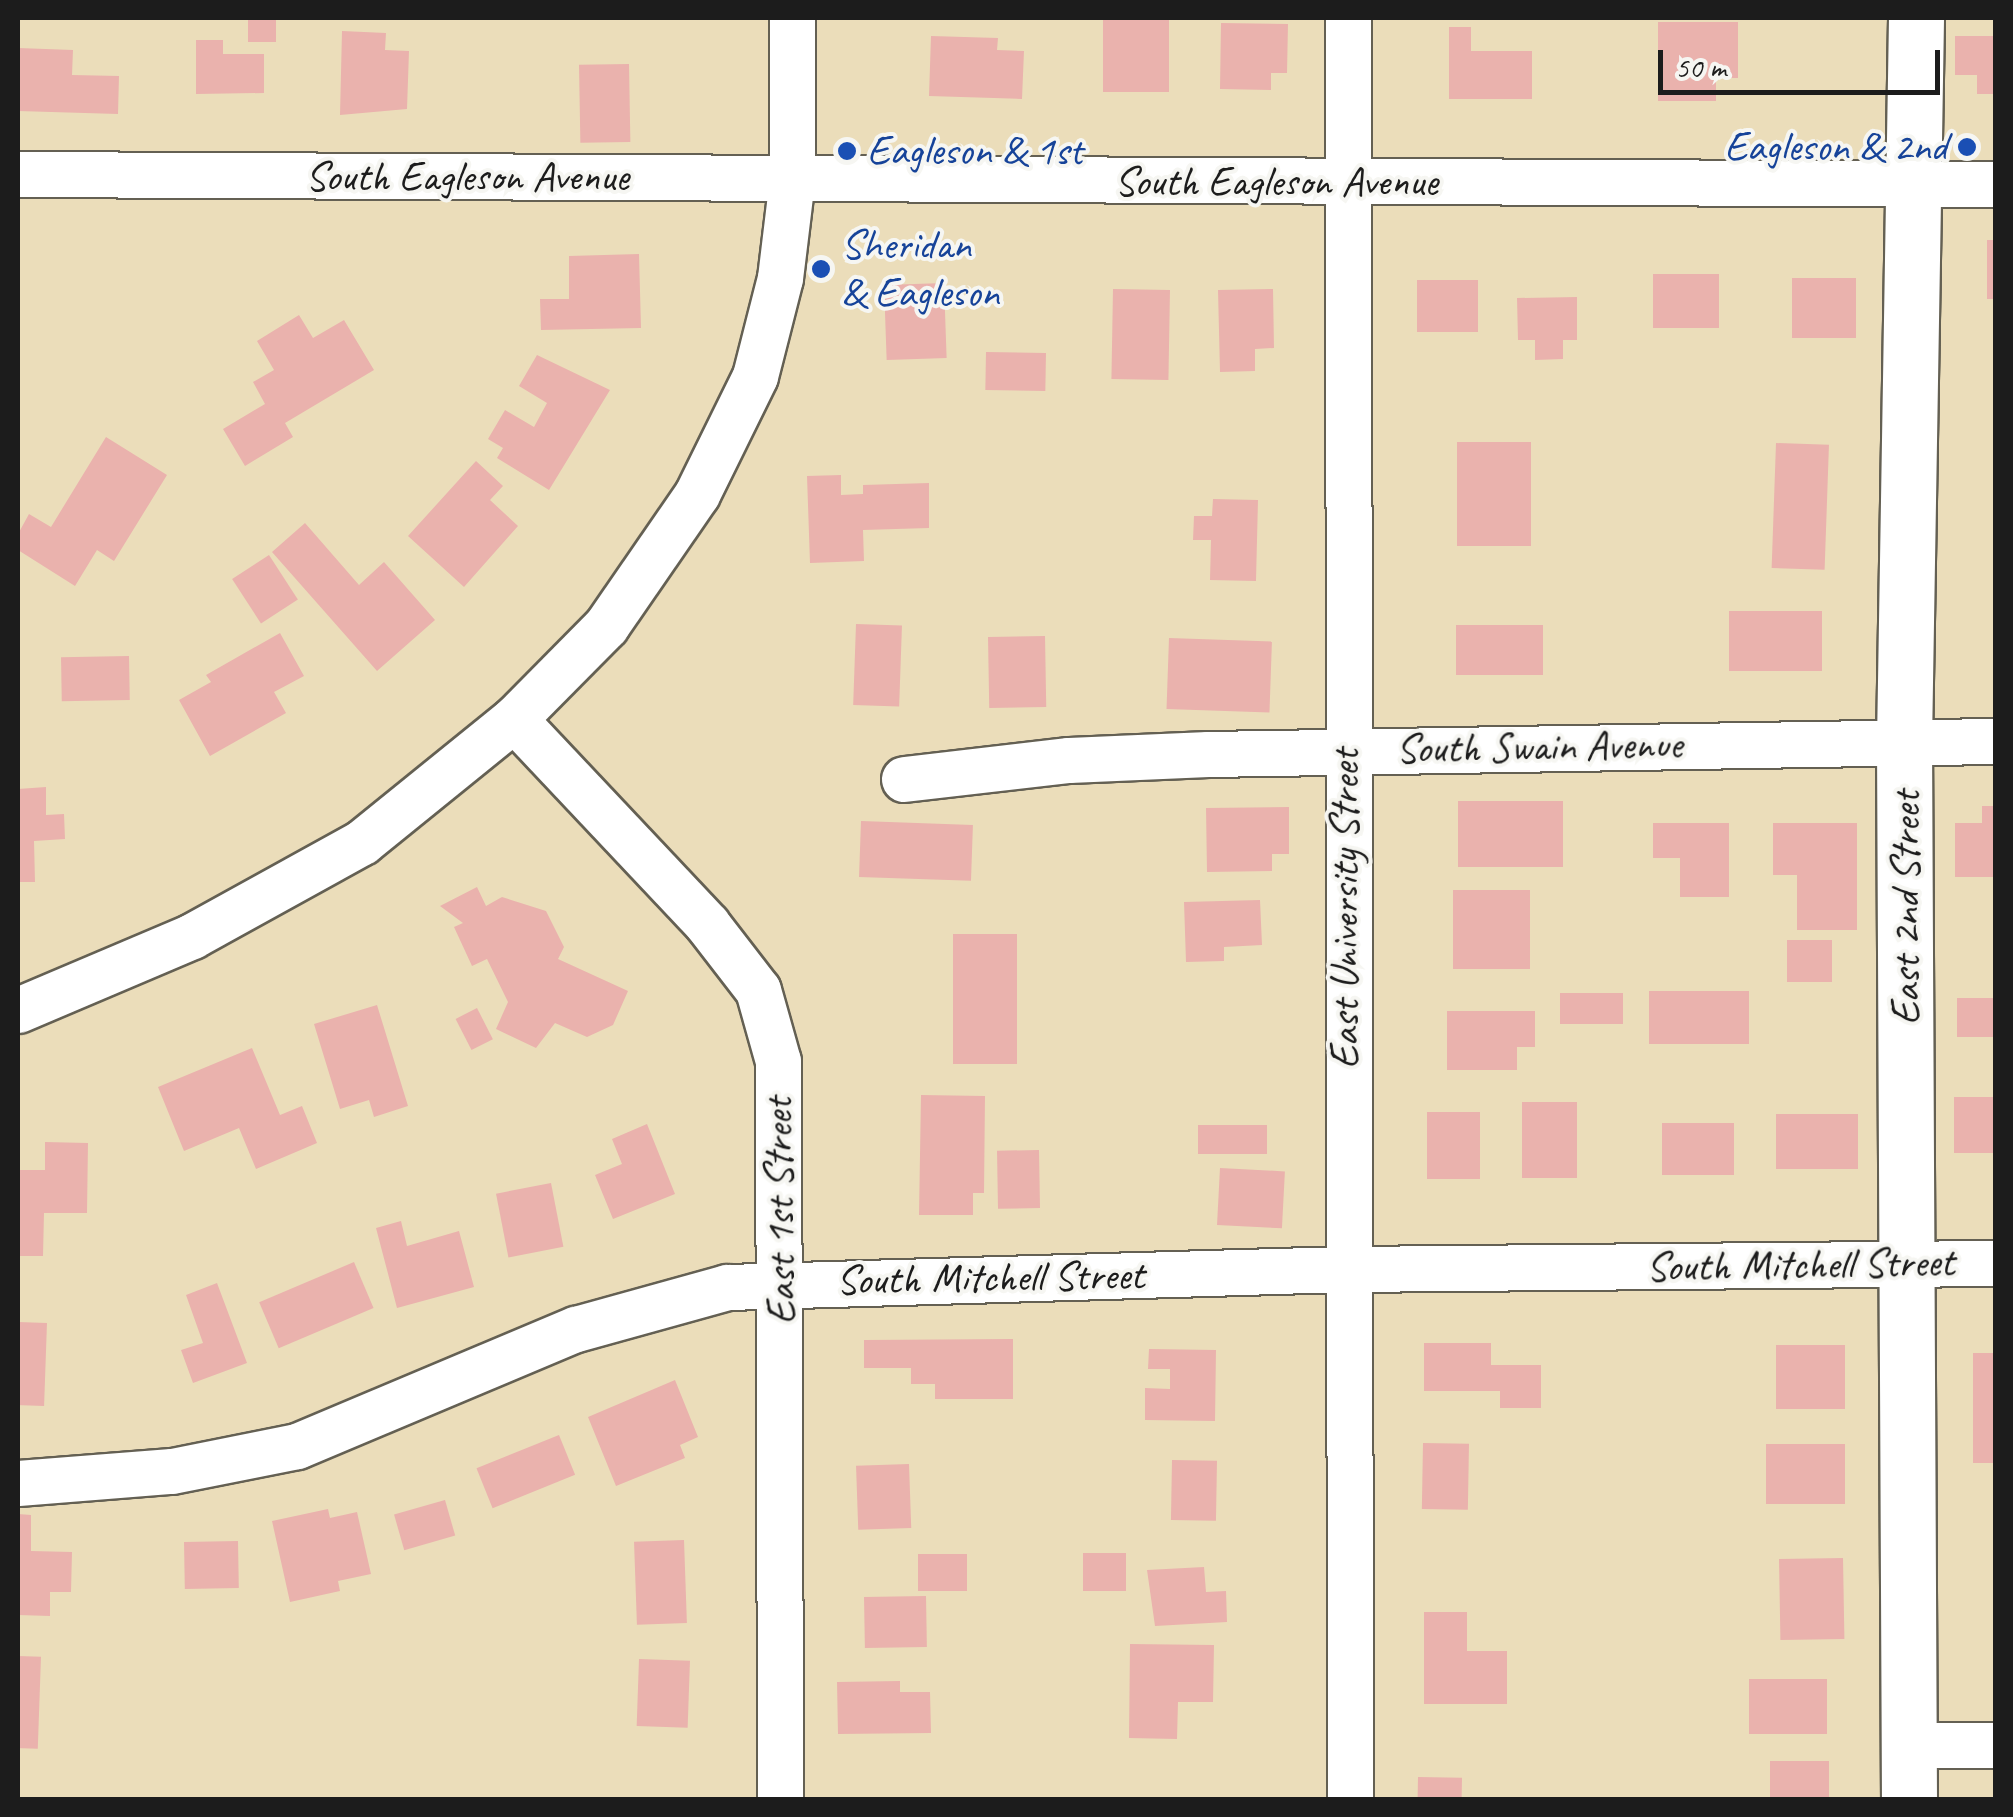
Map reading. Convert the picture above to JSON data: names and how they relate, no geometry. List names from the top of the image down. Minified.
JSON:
{"streets":{"street":["South Eagleson Avenue","South Swain Avenue","East 2nd Street","East University Street","East 1st Street","South Mitchell Street"]},"crossings":[["South Eagleson Avenue","East 2nd Street"],["South Eagleson Avenue","East University Street"],["South Swain Avenue","East 2nd Street"],["South Swain Avenue","East University Street"],["East 2nd Street","South Mitchell Street"],["East University Street","South Mitchell Street"],["East 1st Street","South Mitchell Street"]],"places":["Eagleson & 2nd","Eagleson & 1st","Sheridan & Eagleson"],"scale_bar":"50 m"}
